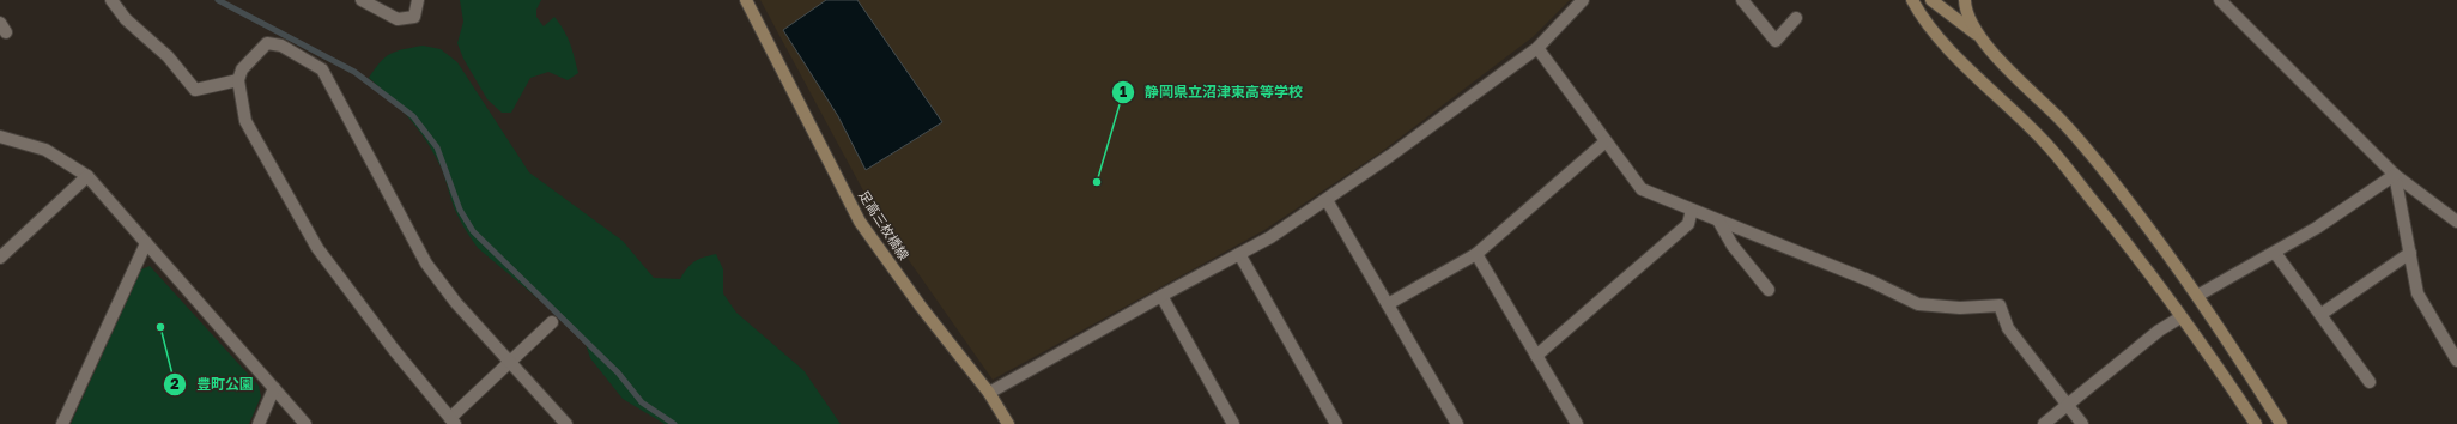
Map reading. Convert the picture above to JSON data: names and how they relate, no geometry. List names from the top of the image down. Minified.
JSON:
{"streets":{"street":["足高三枚橋線"]},"places":["静岡県立沼津東高等学校","豊町公園"]}
